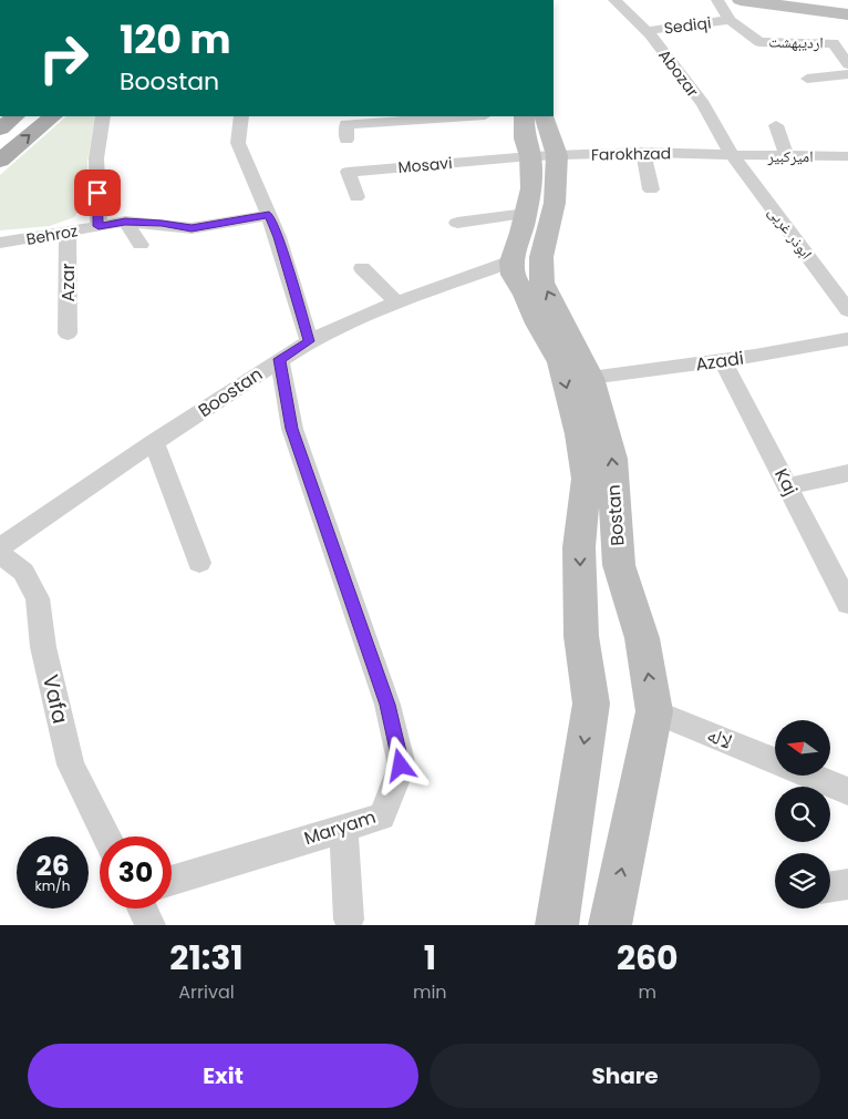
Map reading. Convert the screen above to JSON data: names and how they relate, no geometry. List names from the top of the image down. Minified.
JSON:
{"streets":{"street":["Sediqi","اردیبهشت","Abozar","Farokhzad","امیرکبیر","Mosavi","ابوذر غربی","Behroz","Azar","Azadi","Boostan","Kaj","Bostan","Vafa","لاله","Maryam"]},"crossings":[["Sediqi","اردیبهشت"],["Sediqi","Abozar"],["Abozar","Farokhzad"],["Abozar","امیرکبیر"],["Abozar","ابوذر غربی"],["Farokhzad","امیرکبیر"],["Farokhzad","Mosavi"],["Farokhzad","ابوذر غربی"],["Farokhzad","Bostan"],["امیرکبیر","ابوذر غربی"],["Mosavi","Bostan"],["Behroz","Azar"],["Azadi","Kaj"],["Azadi","Bostan"],["Boostan","Bostan"],["Boostan","Maryam"],["Bostan","لاله"]],"north":"left","page":{"turn":["120 m","Boostan"],"speed":"26 km/h","limit":"30","eta":["21:31","Arrival","1","min","260","m"],"buttons":["Exit","Share"]}}
